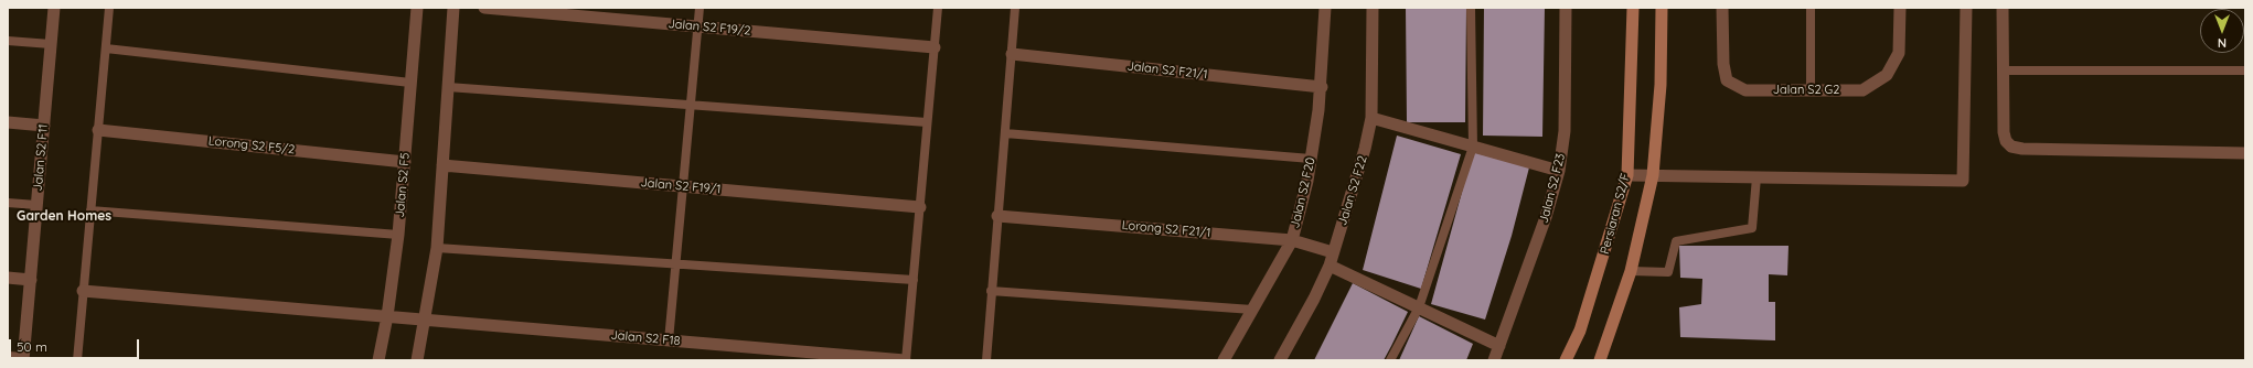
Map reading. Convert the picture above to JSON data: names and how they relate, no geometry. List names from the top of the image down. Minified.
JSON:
{"streets":{"main road":["Persiaran S2/F"],"street":["Jalan S2 F19/2","Jalan S2 F21/1","Jalan S2 G2","Lorong S2 F5/2","Jalan S2 F11","Jalan S2 F5","Jalan S2 F19/1","Jalan S2 F23","Jalan S2 F22","Jalan S2 F20","Lorong S2 F21/1","Jalan S2 F18"]},"crossings":[["Jalan S2 F21/1","Jalan S2 F20"],["Lorong S2 F5/2","Jalan S2 F5"],["Jalan S2 F5","Jalan S2 F18"],["Jalan S2 F22","Lorong S2 F21/1"],["Jalan S2 F20","Lorong S2 F21/1"]],"districts":["Garden Homes"],"scale_bar":"50 m","north":"bottom"}
